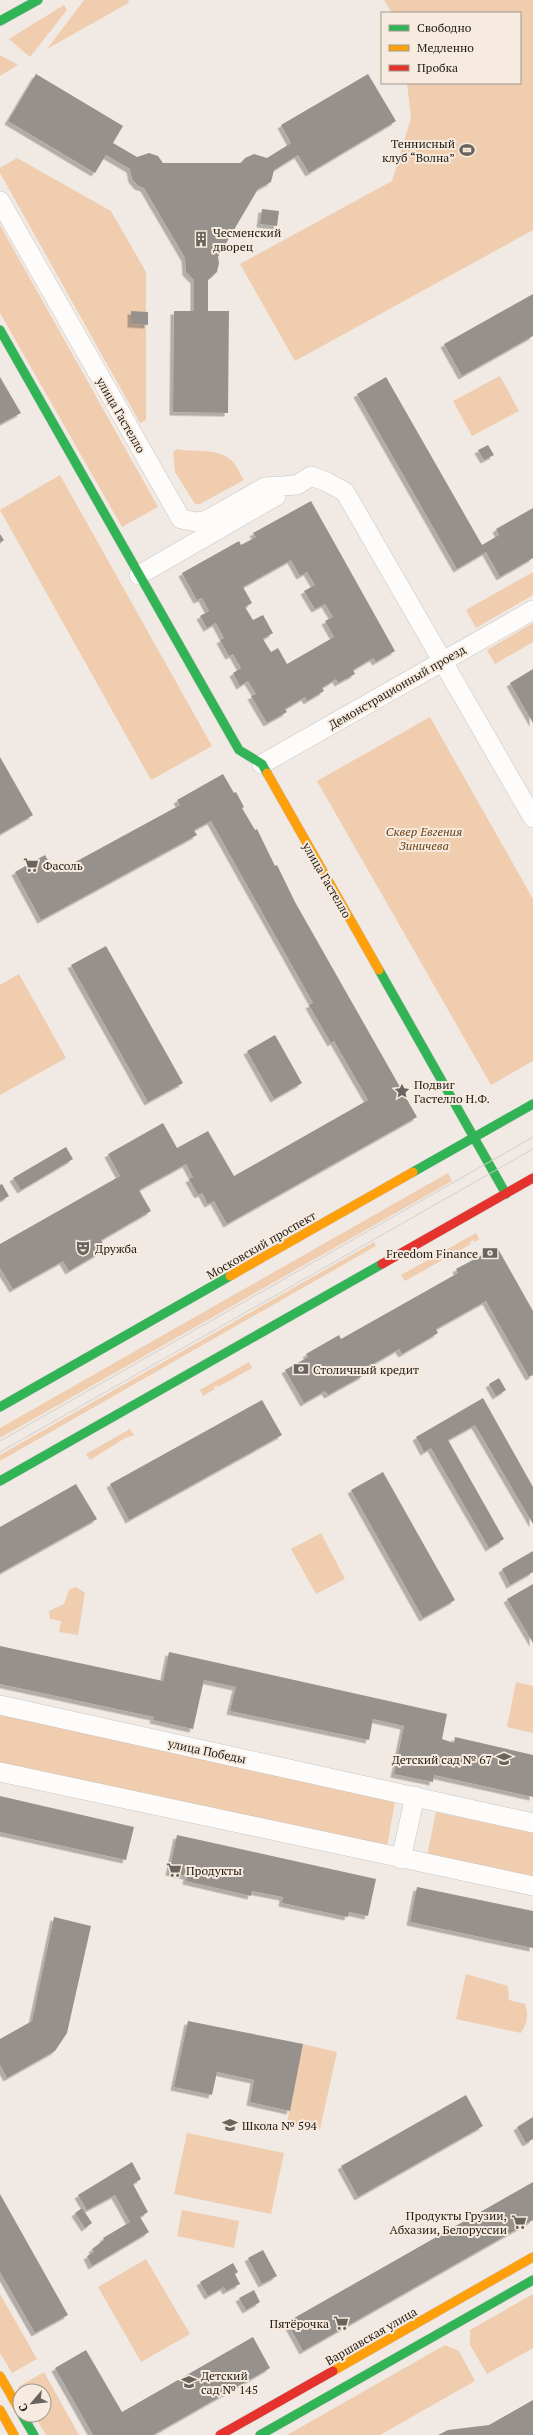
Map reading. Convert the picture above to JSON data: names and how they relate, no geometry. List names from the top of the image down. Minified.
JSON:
{"streets":{"street":["улица Гастелло","Демонстрационный проезд","Московский проспект","улица Победы","Варшавская улица"]},"crossings":[["улица Гастелло","Демонстрационный проезд"],["улица Гастелло","Московский проспект"]],"parks":["Сквер Евгения Зиничева"],"places":{"sports":["Теннисный клуб “Волна”"],"building":["Чесменский дворец"],"supermarket":["Фасоль","Продукты","Продукты Грузии, Абхазии, Белоруссии","Пятёрочка"],"place":["Подвиг Гастелло Н.Ф."],"theatre":["Дружба"],"bank":["Freedom Finance","Столичный кредит"],"school or university":["Детский сад № 67","Школа № 594","Детский сад № 145"]},"legend":["Свободно","Медленно","Пробка"],"north":"bottom left"}
